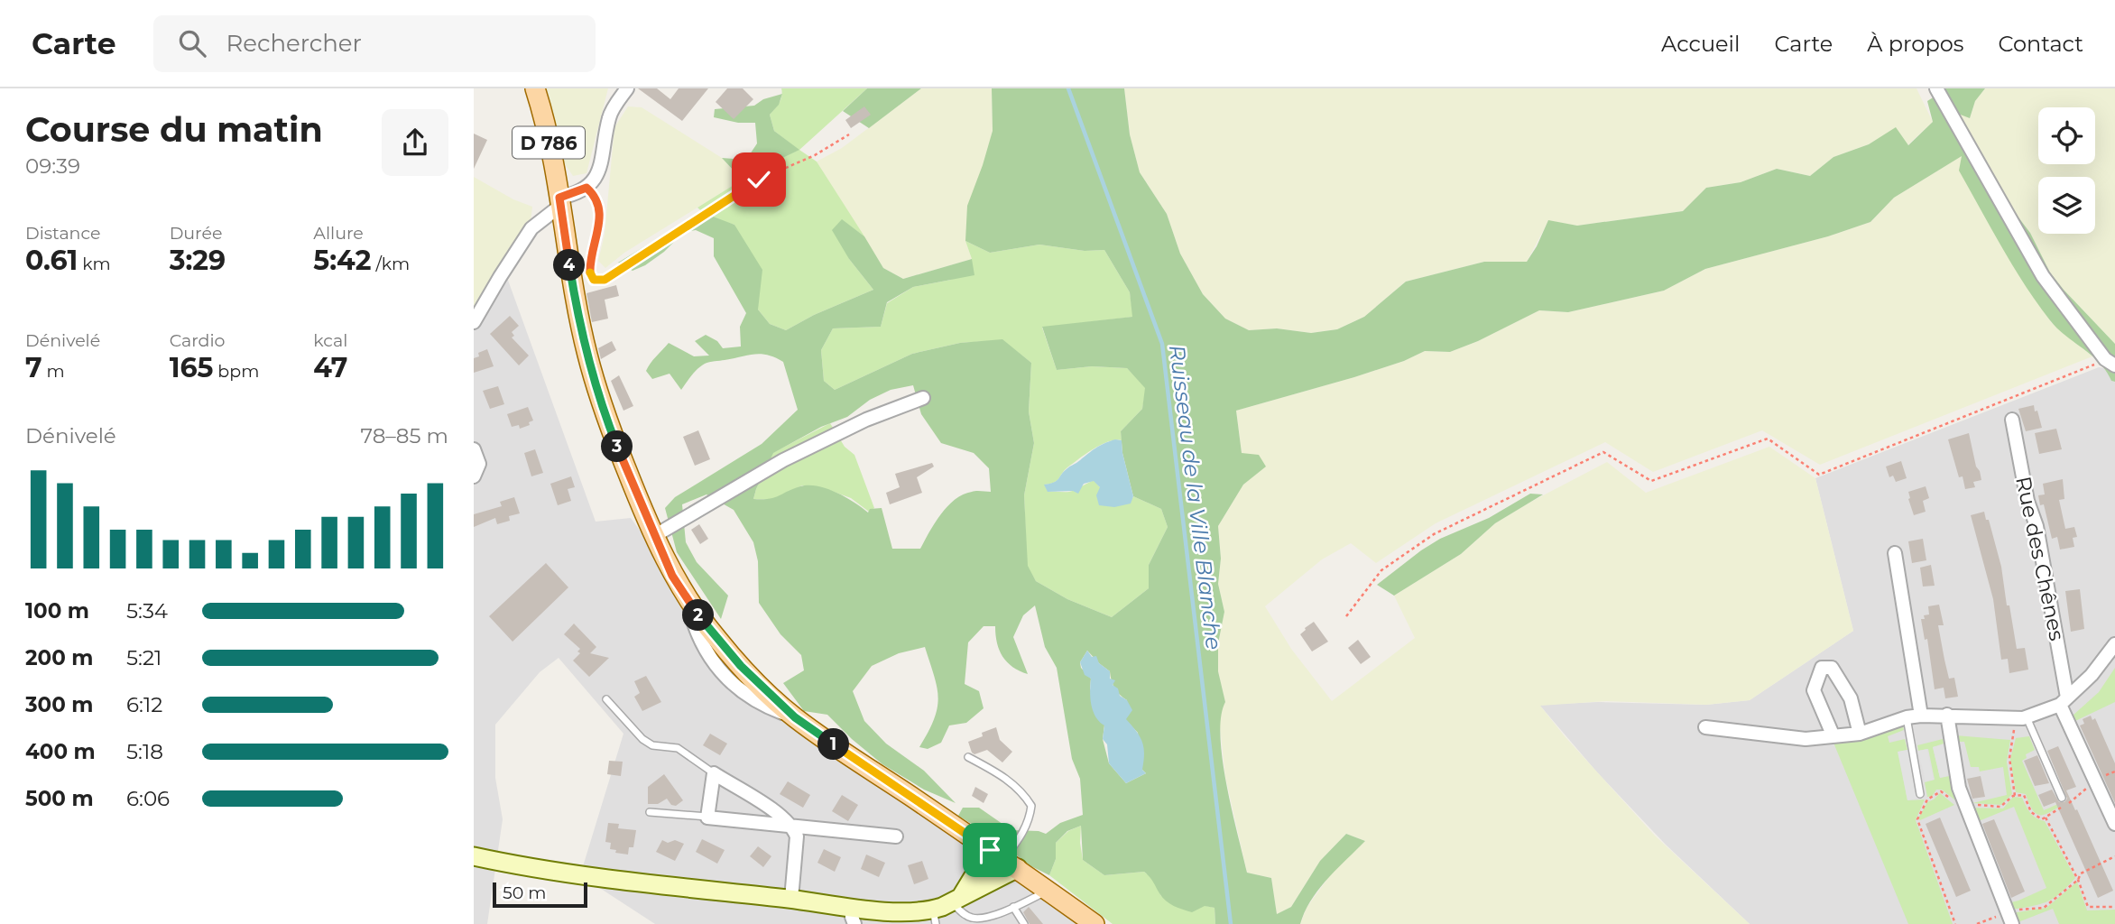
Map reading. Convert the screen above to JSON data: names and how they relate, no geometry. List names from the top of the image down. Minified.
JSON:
{"streets":{"main road":["D 786"],"street":["Rue des Chênes"]},"water":["Ruisseau de la Ville Blanche"],"scale_bar":"50 m","page":{"header":"Carte","search":"Rechercher","nav":["Accueil","Carte","À propos","Contact"],"heading":["Course du matin","09:39"],"stats":[["Distance","0.61 km"],["Durée","3:29"],["Allure","5:42 /km"],["Dénivelé","7 m"],["Cardio","165 bpm"],["kcal","47"]],"pins":["4","3","2","1"],"chart":["Dénivelé","78–85 m"],"list":[{"name":"100 m","note":"5:34"},{"name":"200 m","note":"5:21"},{"name":"300 m","note":"6:12"},{"name":"400 m","note":"5:18"},{"name":"500 m","note":"6:06"}],"scale":"50 m"}}
